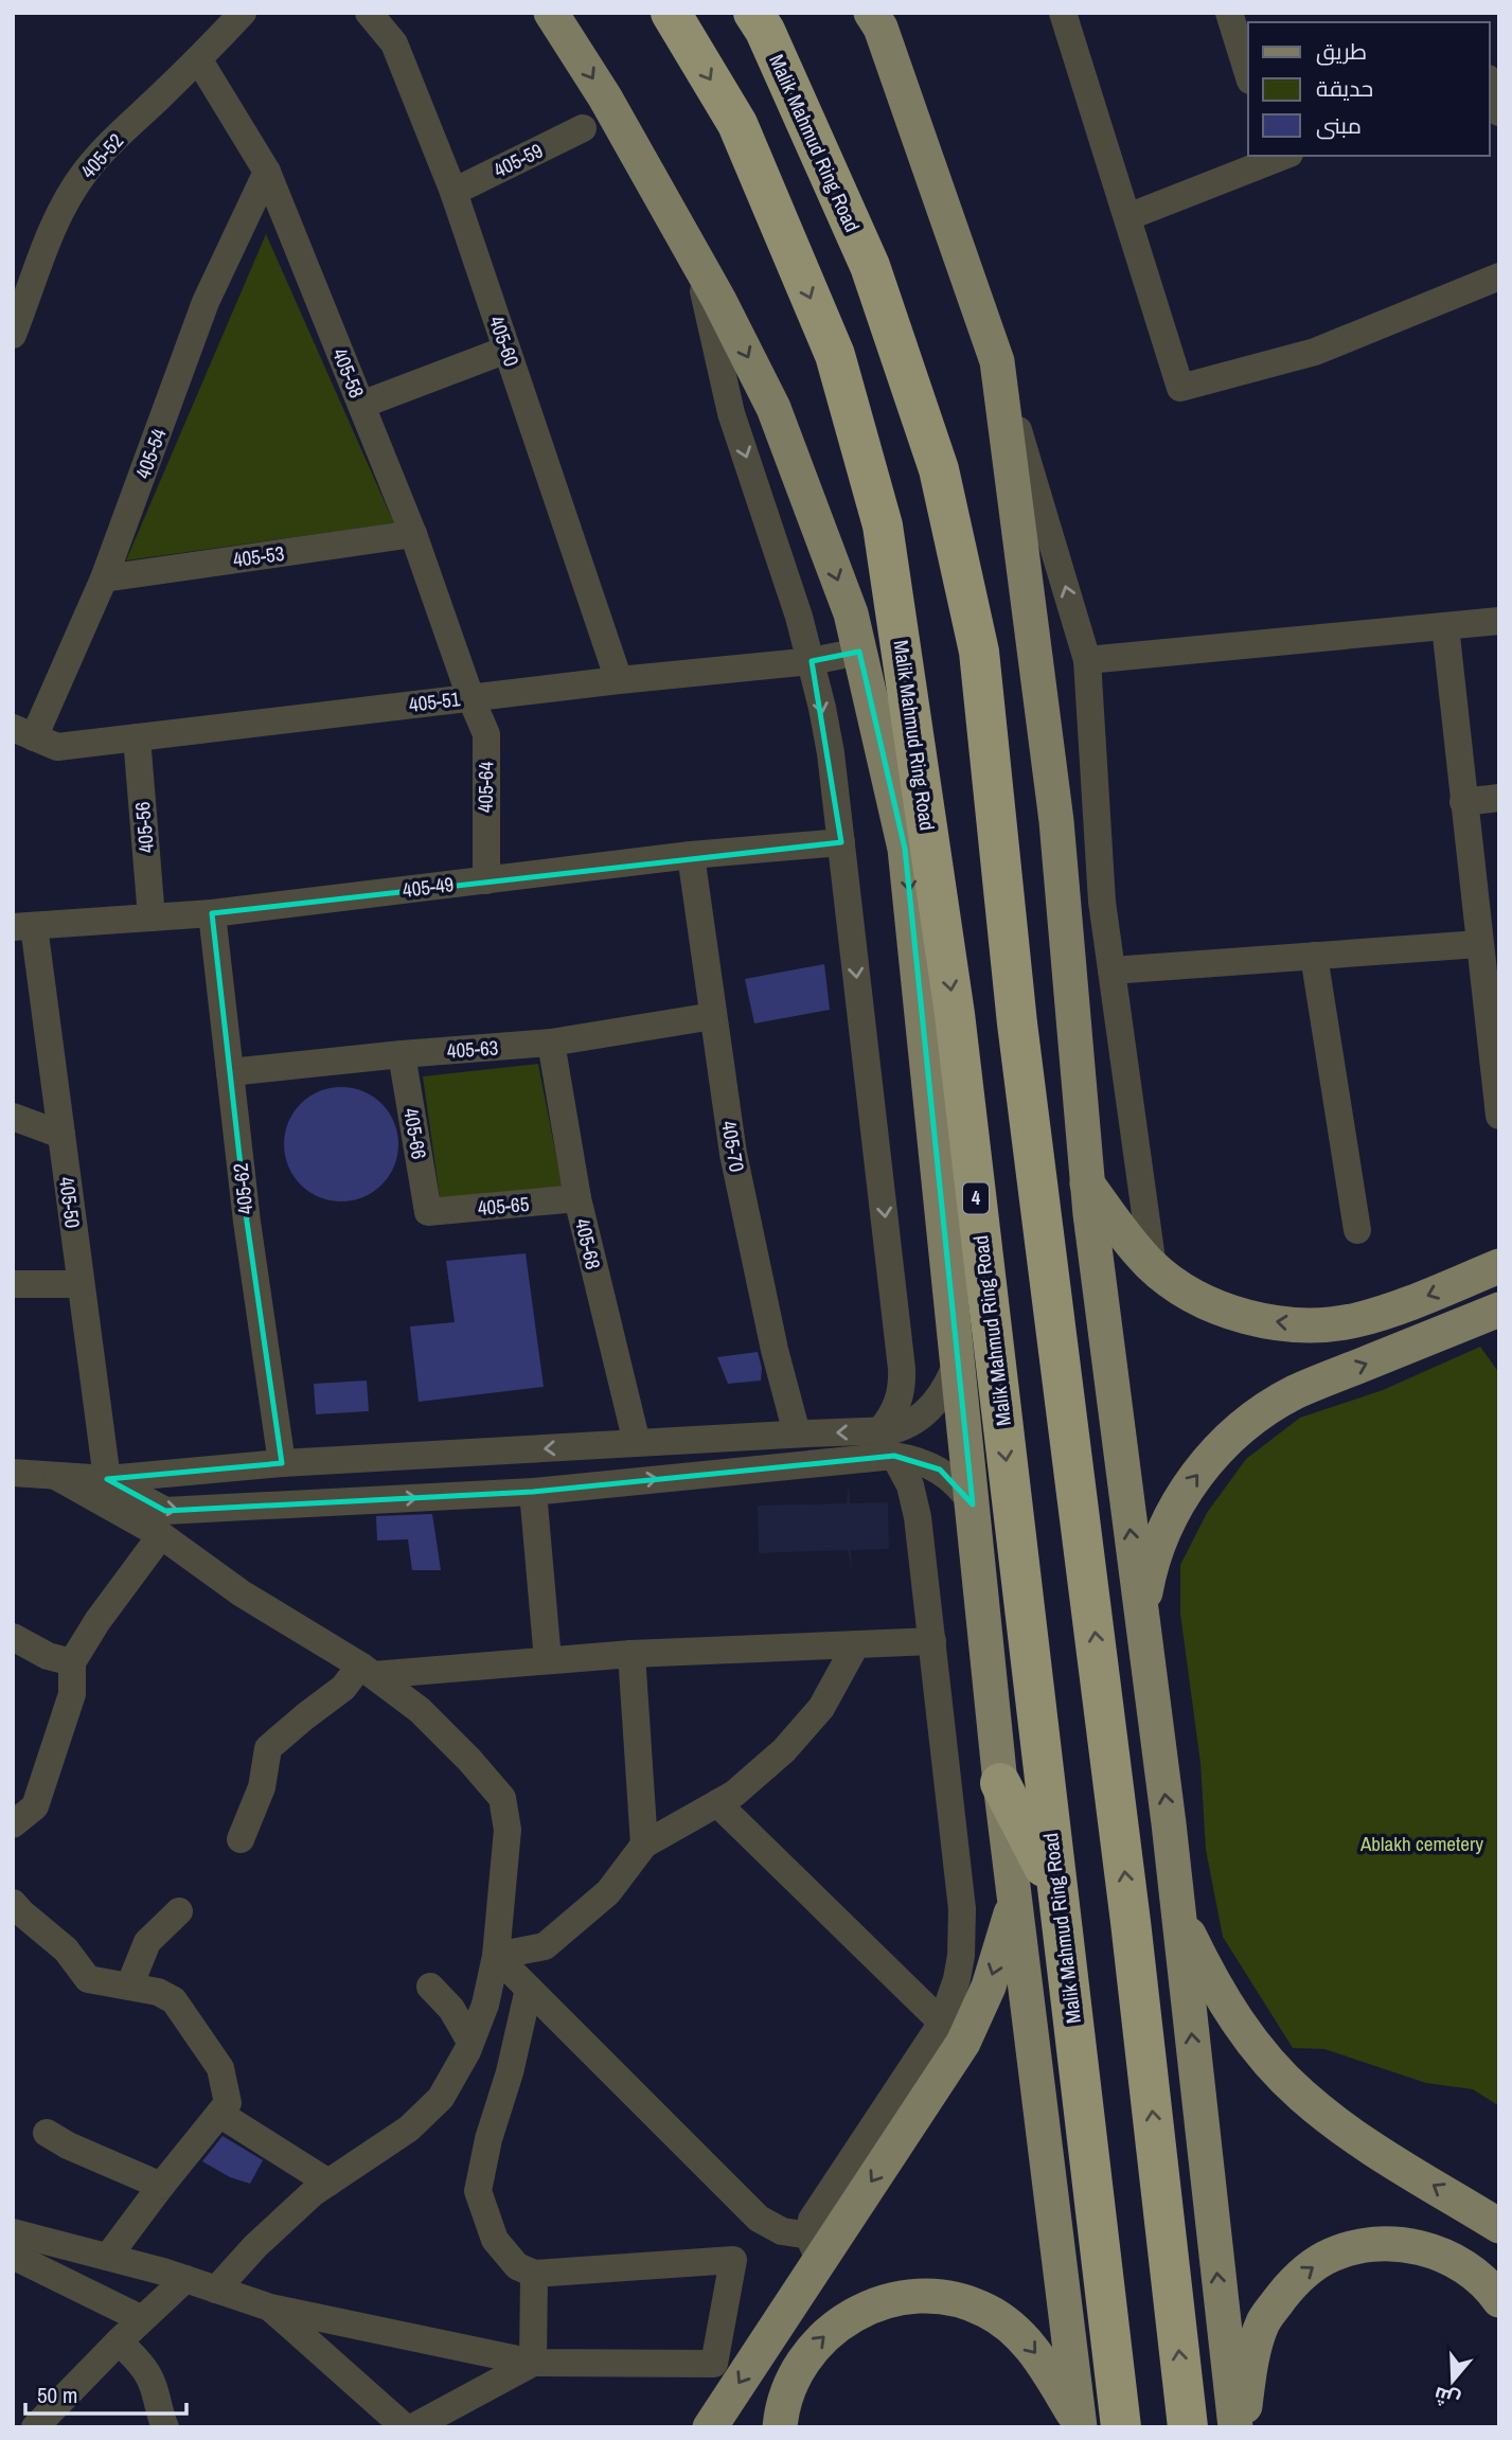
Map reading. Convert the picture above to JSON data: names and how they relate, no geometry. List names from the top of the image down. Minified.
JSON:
{"streets":{"highway":["Malik Mahmud Ring Road","4"],"street":["405-52","405-59","405-60","405-58","405-54","405-53","405-51","405-64","405-56","405-49","405-63","405-66","405-70","405-62","405-50","405-65","405-68"]},"crossings":[["405-52","405-58"],["405-59","405-60"],["405-60","405-51"],["405-58","405-54"],["405-58","405-53"],["405-58","405-51"],["405-58","405-64"],["405-54","405-53"],["405-54","405-51"],["405-51","405-64"],["405-51","405-56"],["405-64","405-49"],["405-56","405-49"],["405-49","405-70"],["405-49","405-62"],["405-49","405-50"],["405-63","405-66"],["405-63","405-70"],["405-63","405-62"],["405-63","405-68"],["405-66","405-65"],["405-65","405-68"]],"parks":["Ablakh cemetery"],"legend":["طريق","حديقة","مبنى"],"scale_bar":"50 m","north":"bottom"}
